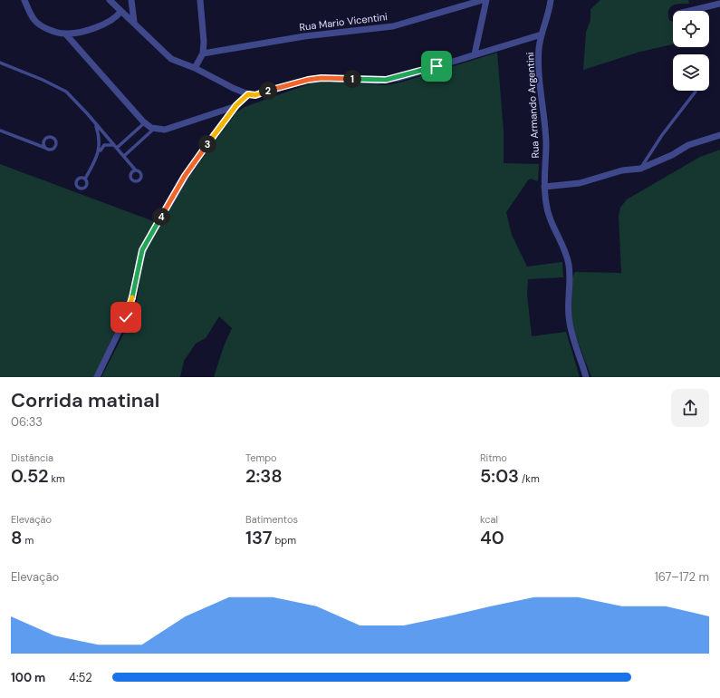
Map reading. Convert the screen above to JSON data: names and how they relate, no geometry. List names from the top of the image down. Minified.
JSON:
{"streets":{"street":["Rua Mario Vicentini","Rua Armando Argentini"]},"page":{"pins":["1","2","3","4"],"heading":["Corrida matinal","06:33"],"stats":[["Distância","0.52 km"],["Tempo","2:38"],["Ritmo","5:03 /km"],["Elevação","8 m"],["Batimentos","137 bpm"],["kcal","40"]],"chart":["Elevação","167–172 m"],"list":[{"name":"100 m","note":"4:52"}]}}
